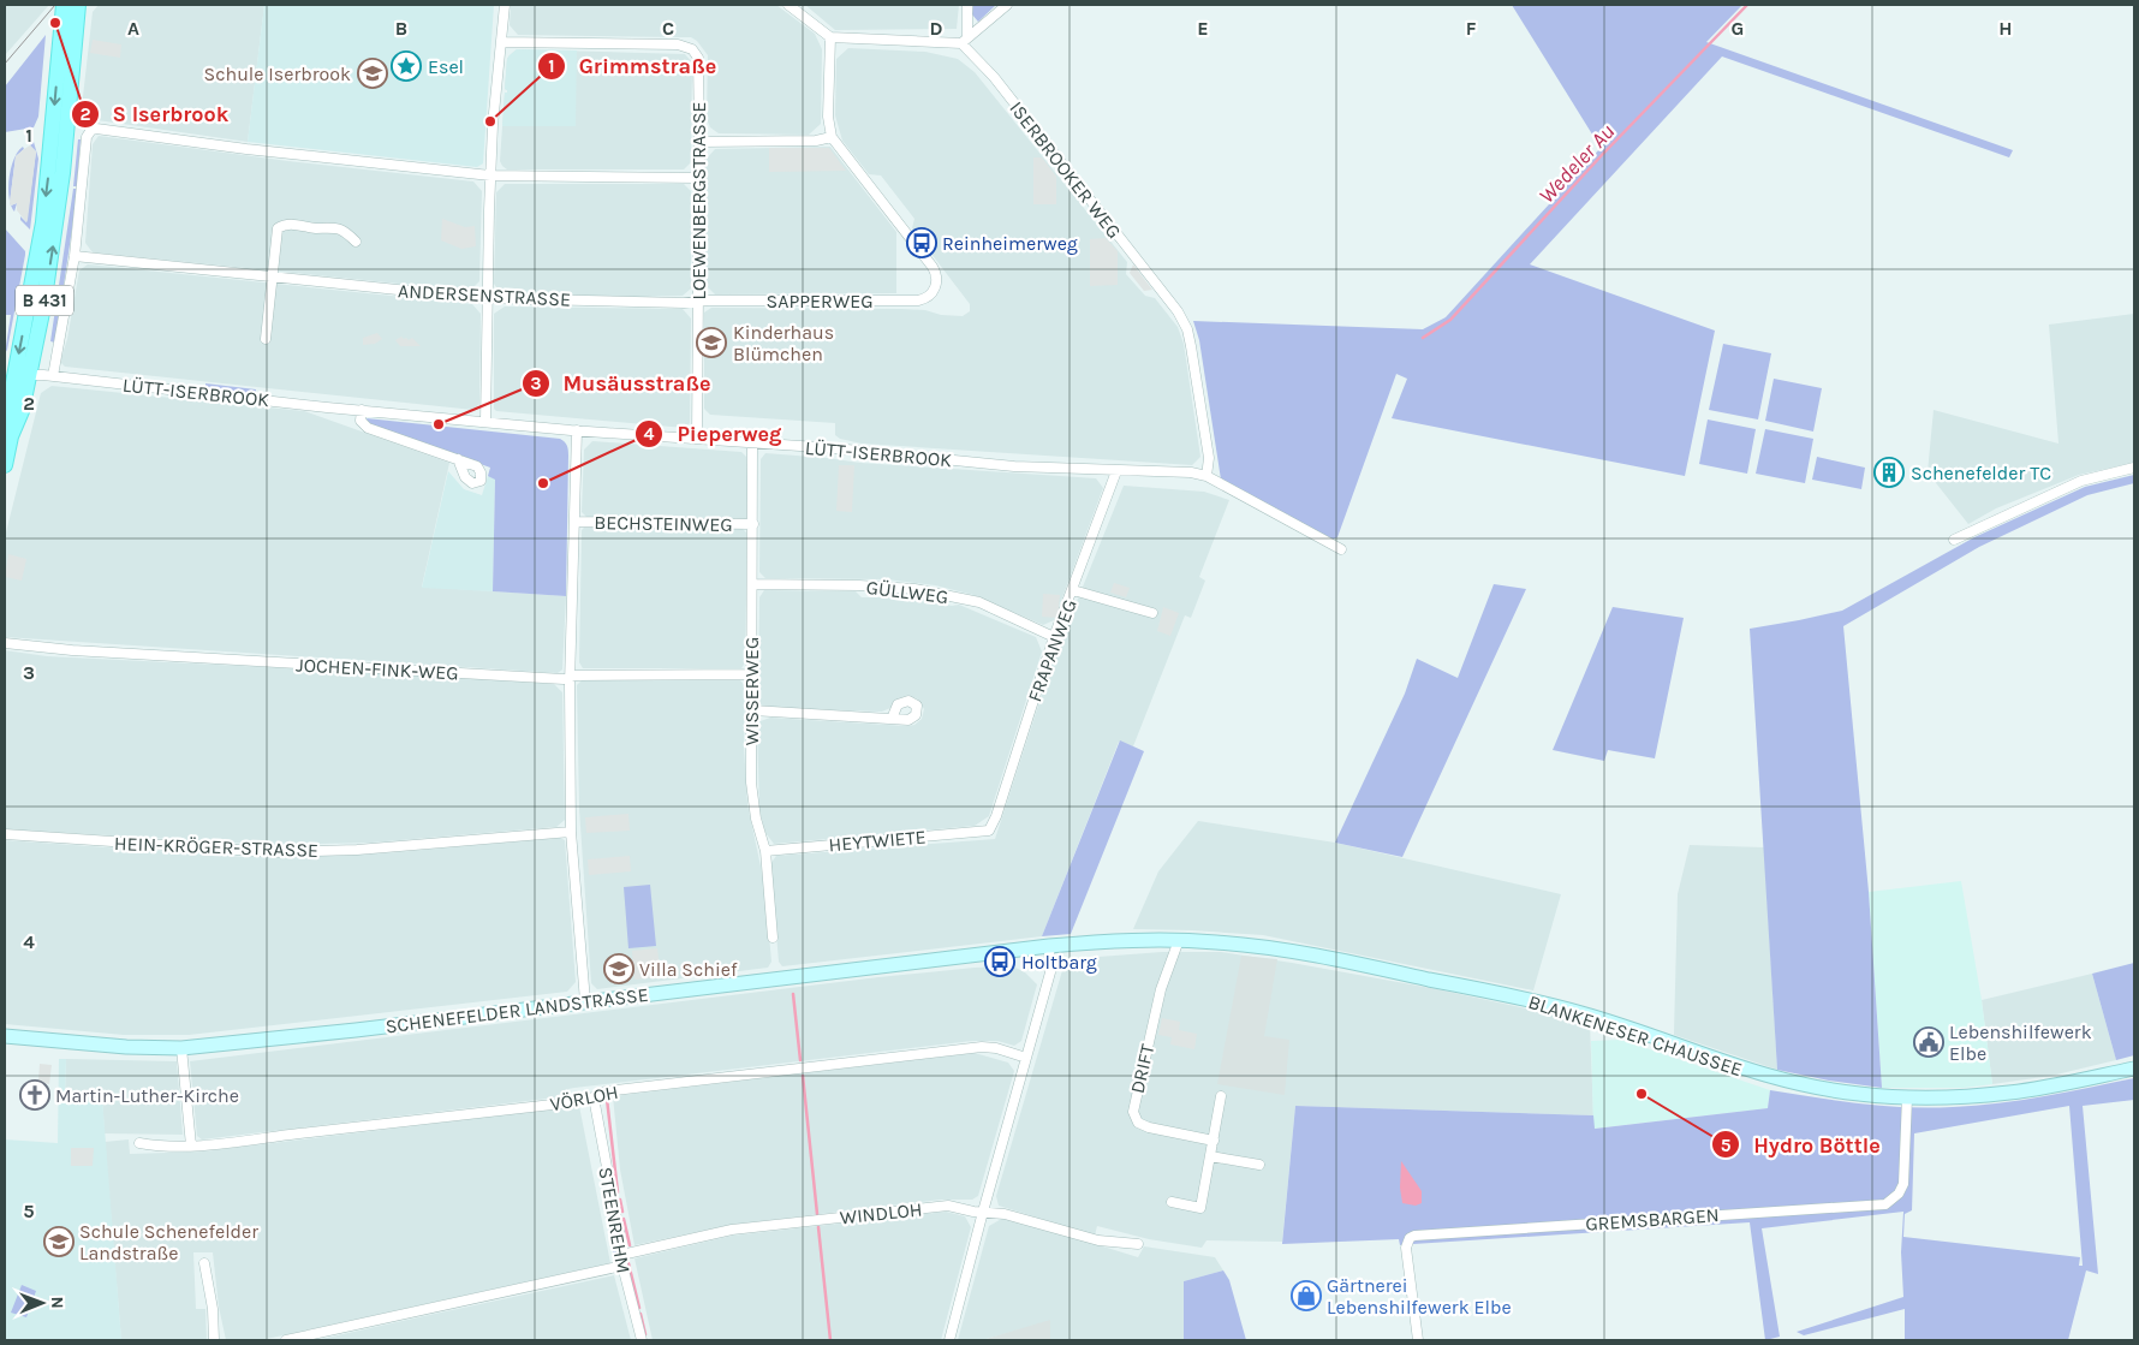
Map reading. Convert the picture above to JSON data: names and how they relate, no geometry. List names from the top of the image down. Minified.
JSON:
{"streets":{"main road":["B 431","SCHENEFELDER LANDSTRASSE","BLANKENESER CHAUSSEE"],"street":["ISERBROOKER WEG","LOEWENBERGSTRASSE","ANDERSENSTRASSE","SAPPERWEG","LÜTT-ISERBROOK","BECHSTEINWEG","GÜLLWEG","FRAPANWEG","JOCHEN-FINK-WEG","WISSERWEG","HEYTWIETE","HEIN-KRÖGER-STRASSE","DRIFT","VÖRLOH","WINDLOH","GREMSBARGEN","STEENREHM"]},"crossings":[["ISERBROOKER WEG","LÜTT-ISERBROOK"],["LOEWENBERGSTRASSE","ANDERSENSTRASSE"],["LOEWENBERGSTRASSE","SAPPERWEG"],["LOEWENBERGSTRASSE","LÜTT-ISERBROOK"],["ANDERSENSTRASSE","SAPPERWEG"],["B 431","LÜTT-ISERBROOK"],["LÜTT-ISERBROOK","FRAPANWEG"],["LÜTT-ISERBROOK","WISSERWEG"],["BECHSTEINWEG","WISSERWEG"],["GÜLLWEG","FRAPANWEG"],["GÜLLWEG","WISSERWEG"],["FRAPANWEG","HEYTWIETE"],["JOCHEN-FINK-WEG","WISSERWEG"],["WISSERWEG","HEYTWIETE"],["SCHENEFELDER LANDSTRASSE","BLANKENESER CHAUSSEE"],["BLANKENESER CHAUSSEE","DRIFT"],["BLANKENESER CHAUSSEE","GREMSBARGEN"],["VÖRLOH","STEENREHM"],["WINDLOH","STEENREHM"]],"water":["Wedeler Au"],"places":{"other":["S Iserbrook","Grimmstraße","Musäusstraße","Pieperweg","Hydro Böttle"],"place":["Esel"],"school or university":["Schule Iserbrook","Kinderhaus Blümchen","Villa Schief","Schule Schenefelder Landstraße"],"bus stop":["Reinheimerweg","Holtbarg"],"building":["Schenefelder TC"],"public building":["Lebenshilfewerk Elbe"],"church":["Martin-Luther-Kirche"],"shop":["Gärtnerei Lebenshilfewerk Elbe"]},"north":"right","grid":{"columns":["A","B","C","D","E","F","G","H"],"rows":["1","2","3","4","5"]}}
